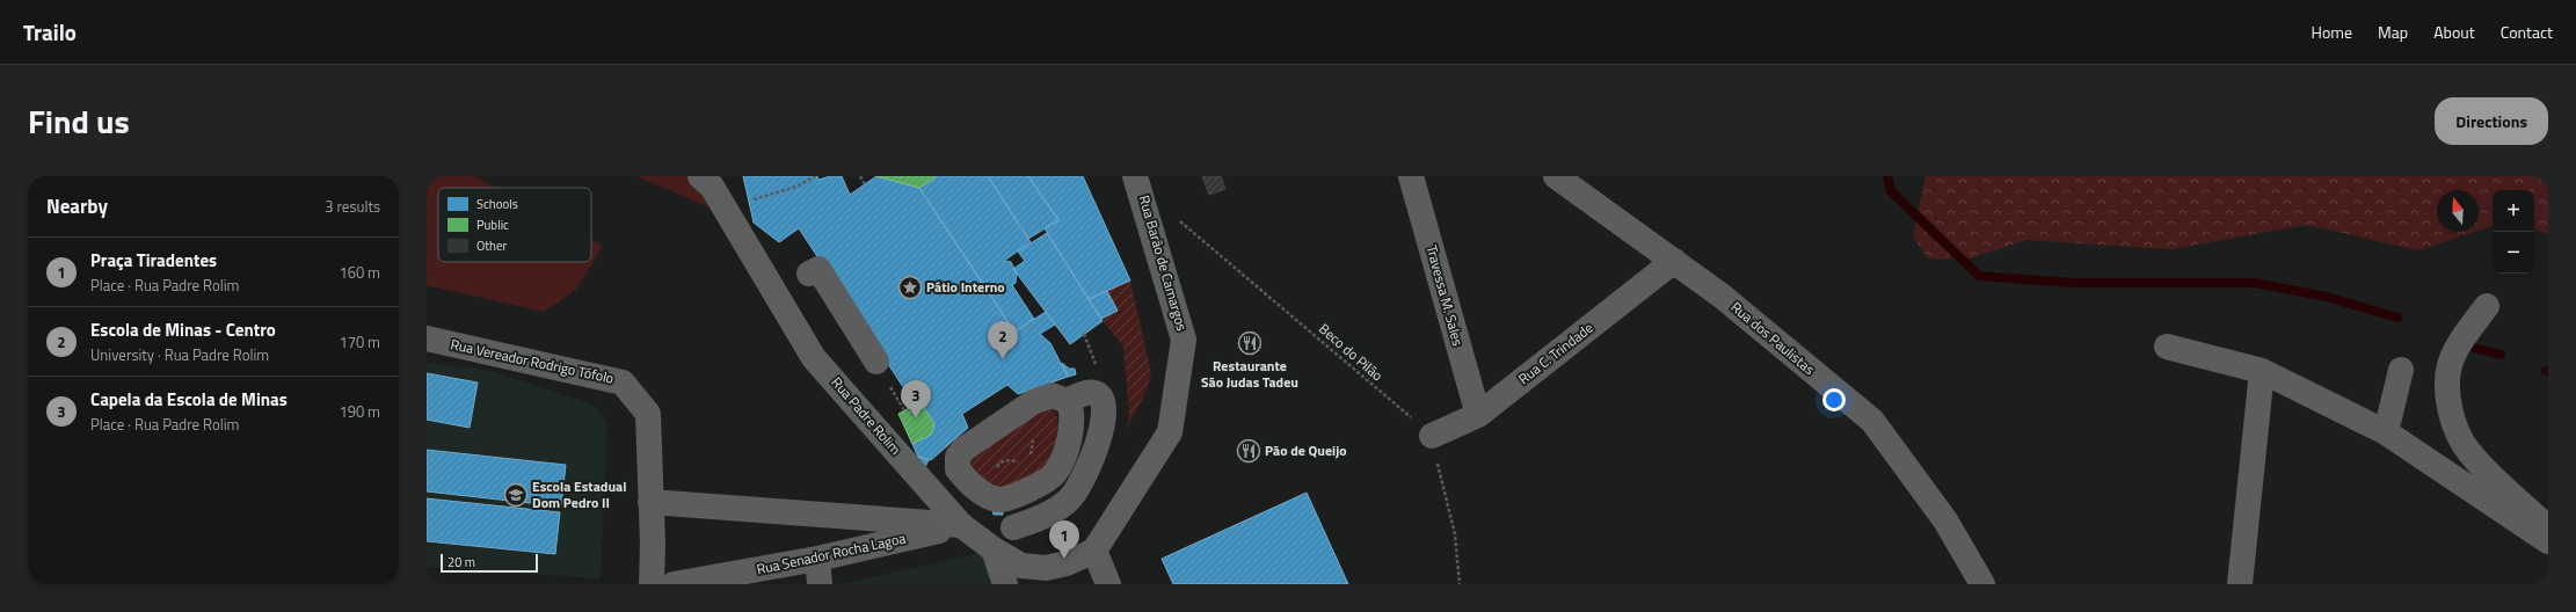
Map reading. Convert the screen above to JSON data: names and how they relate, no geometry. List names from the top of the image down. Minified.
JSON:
{"streets":{"main road":["Rua Barão de Camargos","Rua Padre Rolim"],"street":["Travessa M. Sales","Rua dos Paulistas","Rua C. Trindade","Rua Vereador Rodrigo Tófolo","Rua Senador Rocha Lagoa"],"path":["Beco do Pilão"]},"crossings":[["Rua Barão de Camargos","Rua Padre Rolim"],["Travessa M. Sales","Rua C. Trindade"],["Rua dos Paulistas","Rua C. Trindade"],["Beco do Pilão","Rua C. Trindade"],["Rua Padre Rolim","Rua Senador Rocha Lagoa"]],"places":{"place":["Pátio Interno"],"restaurant":["Restaurante São Judas Tadeu","Pão de Queijo"],"school or university":["Escola Estadual Dom Pedro II"]},"legend":["Schools","Public","Other"],"scale_bar":"20 m","north":"top","page":{"header":"Trailo","nav":["Home","Map","About","Contact"],"title":"Find us","buttons":"Directions","heading":["Nearby","3 results"],"map_buttons":["+","−"],"list":[{"mark":"1","name":"Praça Tiradentes","note":"Place · Rua Padre Rolim","value":"160 m"},{"mark":"2","name":"Escola de Minas - Centro","note":"University · Rua Padre Rolim","value":"170 m"},{"mark":"3","name":"Capela da Escola de Minas","note":"Place · Rua Padre Rolim","value":"190 m"}],"pins":["2","3","1"],"scale":"20 m"}}
